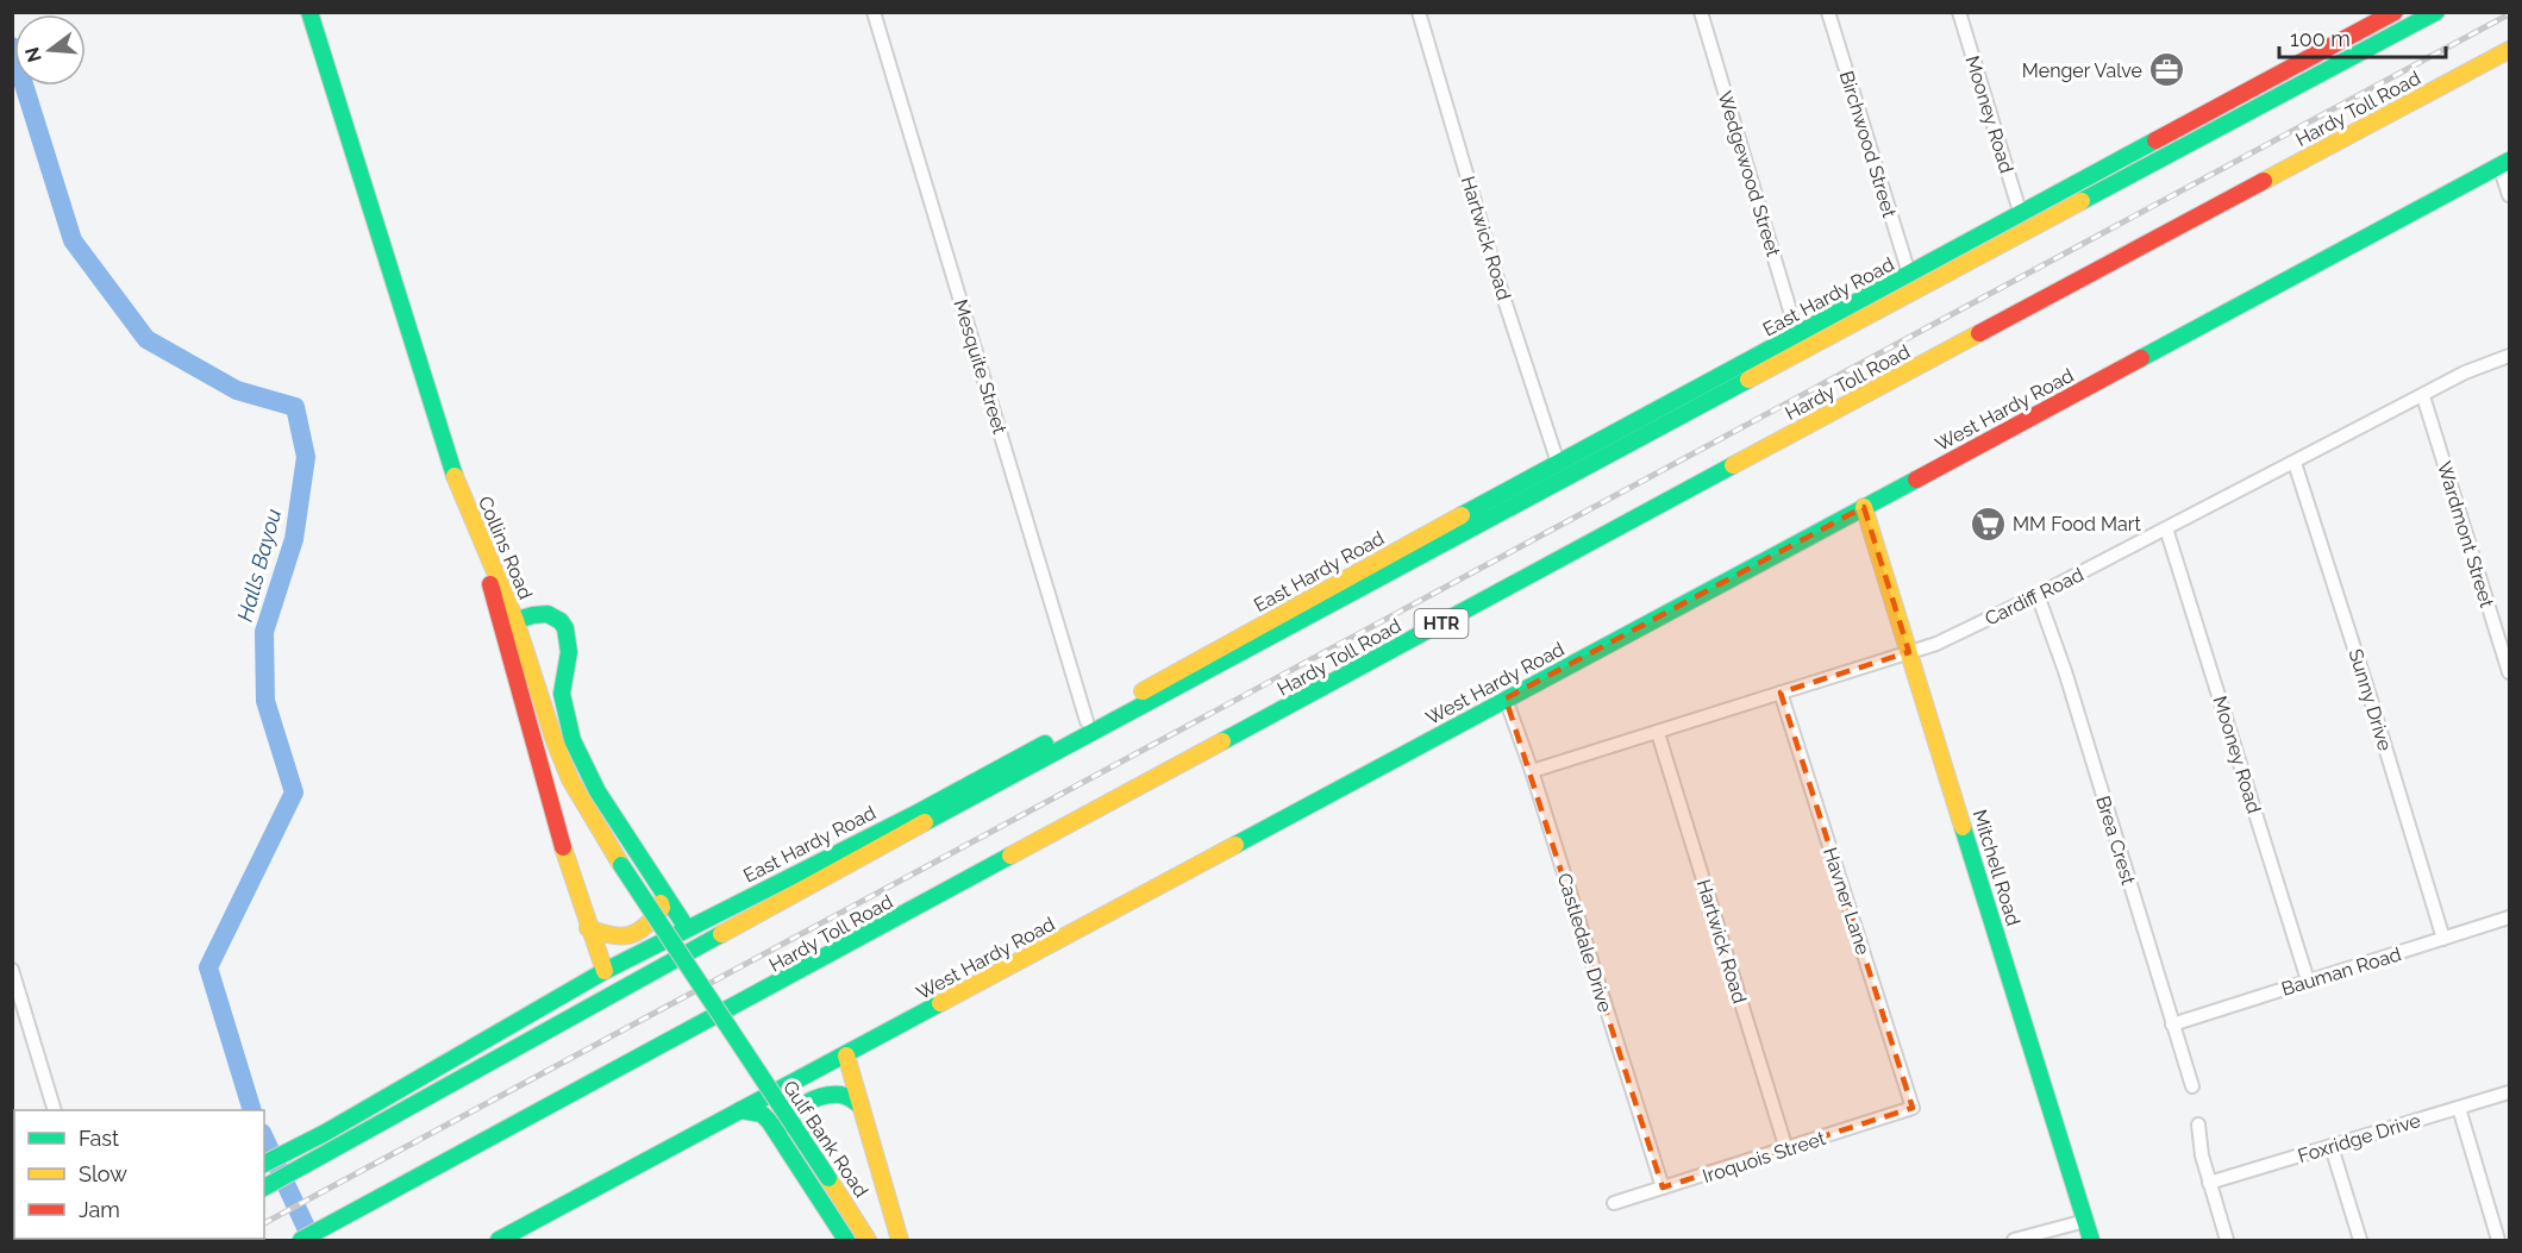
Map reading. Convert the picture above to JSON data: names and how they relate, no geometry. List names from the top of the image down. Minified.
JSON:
{"streets":{"main road":["Hardy Toll Road","East Hardy Road","West Hardy Road","Collins Road","HTR","Mitchell Road","Gulf Bank Road"],"street":["Mooney Road","Birchwood Street","Wedgewood Street","Hartwick Road","Mesquite Street","Wardmont Street","Cardiff Road","Sunny Drive","Brea Crest","Havner Lane","Castledale Drive","Bauman Road","Foxridge Drive","Iroquois Street"]},"crossings":[["Mooney Road","East Hardy Road"],["Mooney Road","Cardiff Road"],["Mooney Road","Bauman Road"],["Birchwood Street","East Hardy Road"],["Wedgewood Street","East Hardy Road"],["Hartwick Road","East Hardy Road"],["Hartwick Road","Cardiff Road"],["Hartwick Road","Iroquois Street"],["East Hardy Road","Mesquite Street"],["West Hardy Road","Mitchell Road"],["West Hardy Road","Castledale Drive"],["Wardmont Street","Cardiff Road"],["Collins Road","Gulf Bank Road"],["Cardiff Road","Sunny Drive"],["Cardiff Road","Brea Crest"],["Cardiff Road","Mitchell Road"],["Cardiff Road","Havner Lane"],["Cardiff Road","Castledale Drive"],["Sunny Drive","Bauman Road"],["Brea Crest","Bauman Road"],["Havner Lane","Iroquois Street"],["Castledale Drive","Iroquois Street"]],"water":["Halls Bayou"],"places":{"office":["Menger Valve"],"supermarket":["MM Food Mart"]},"legend":["Fast","Slow","Jam"],"scale_bar":"100 m","north":"left"}
